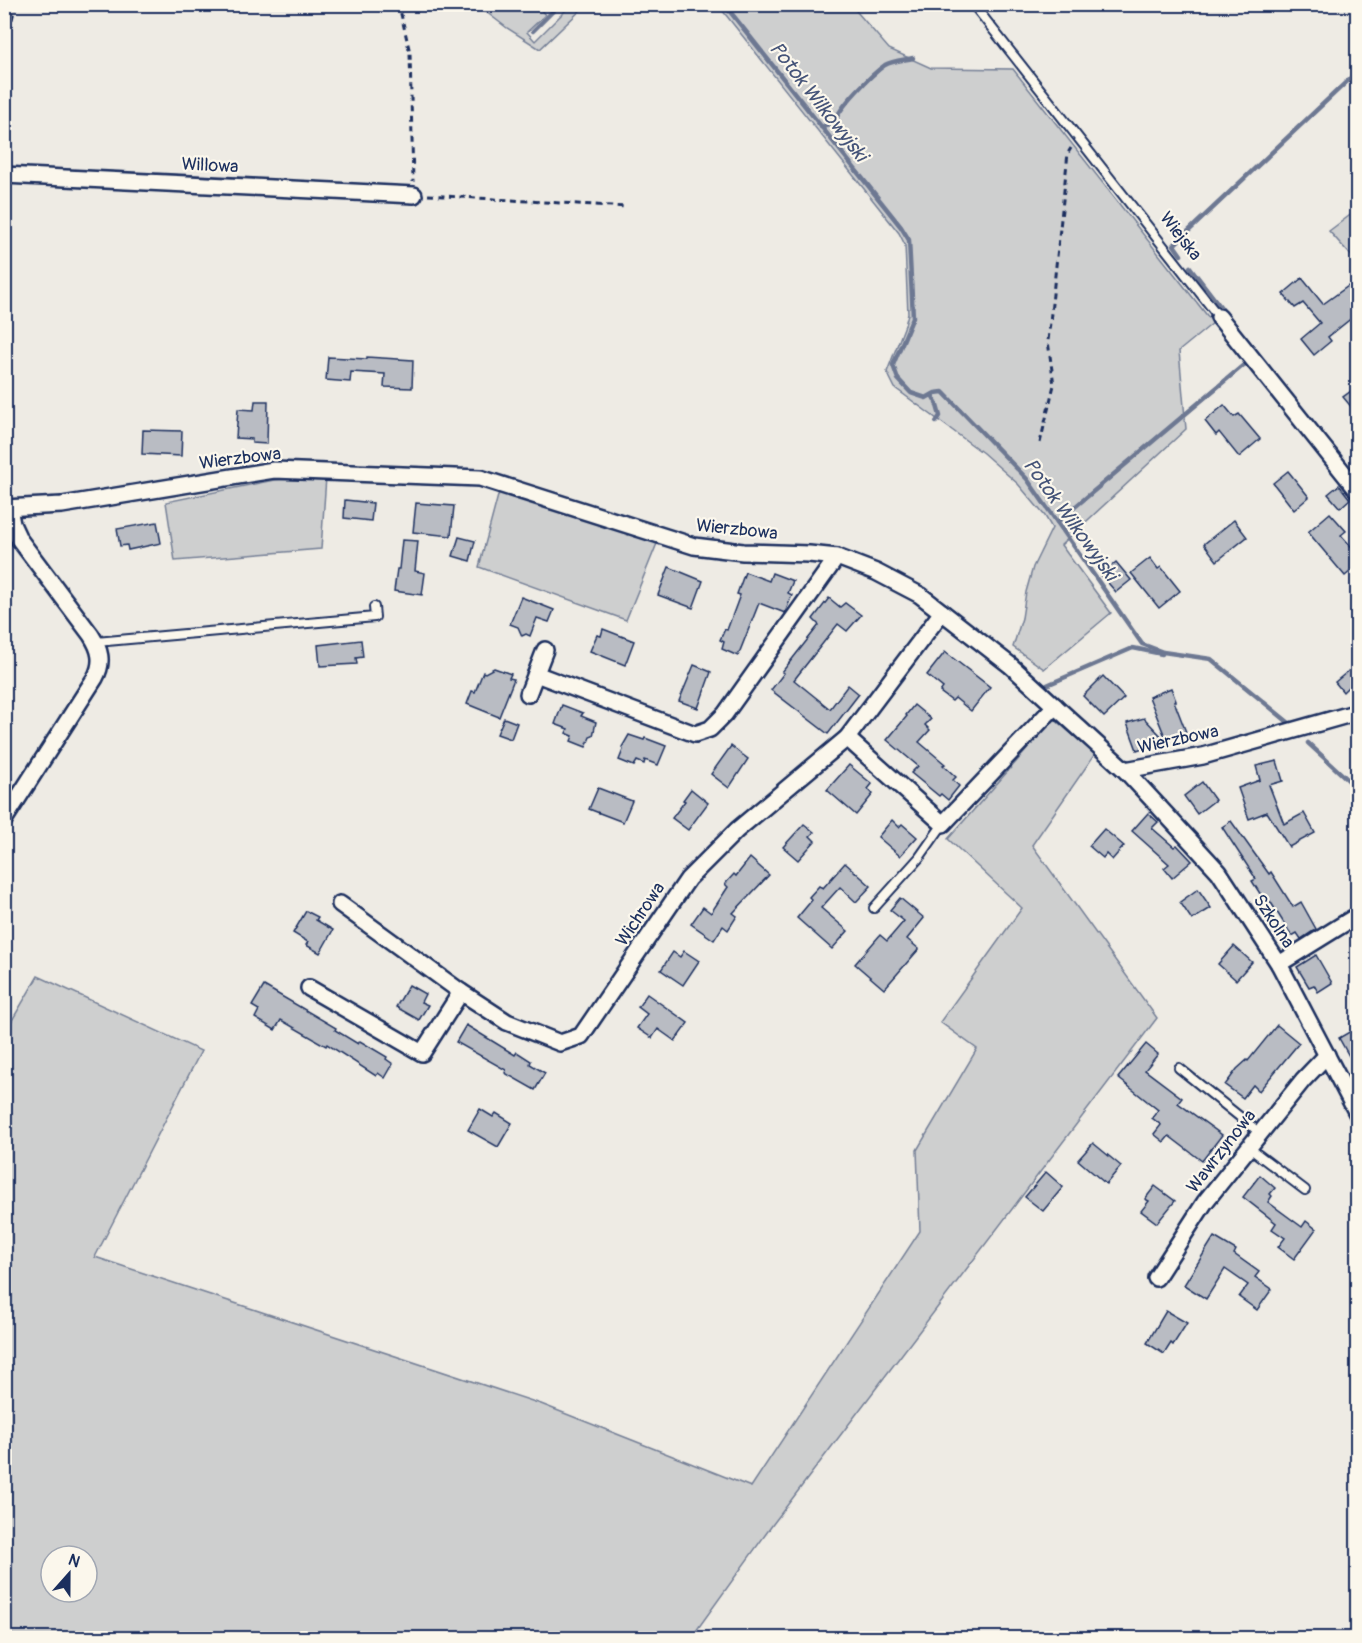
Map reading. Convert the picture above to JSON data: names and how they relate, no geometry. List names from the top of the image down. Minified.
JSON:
{"streets":{"street":["Willowa","Wiejska","Wierzbowa","Wichrowa","Szkolna","Wawrzynowa"]},"crossings":[["Wierzbowa","Wichrowa"],["Wierzbowa","Szkolna"],["Szkolna","Wawrzynowa"]],"water":["Potok Wilkowyjski"],"north":"top"}
